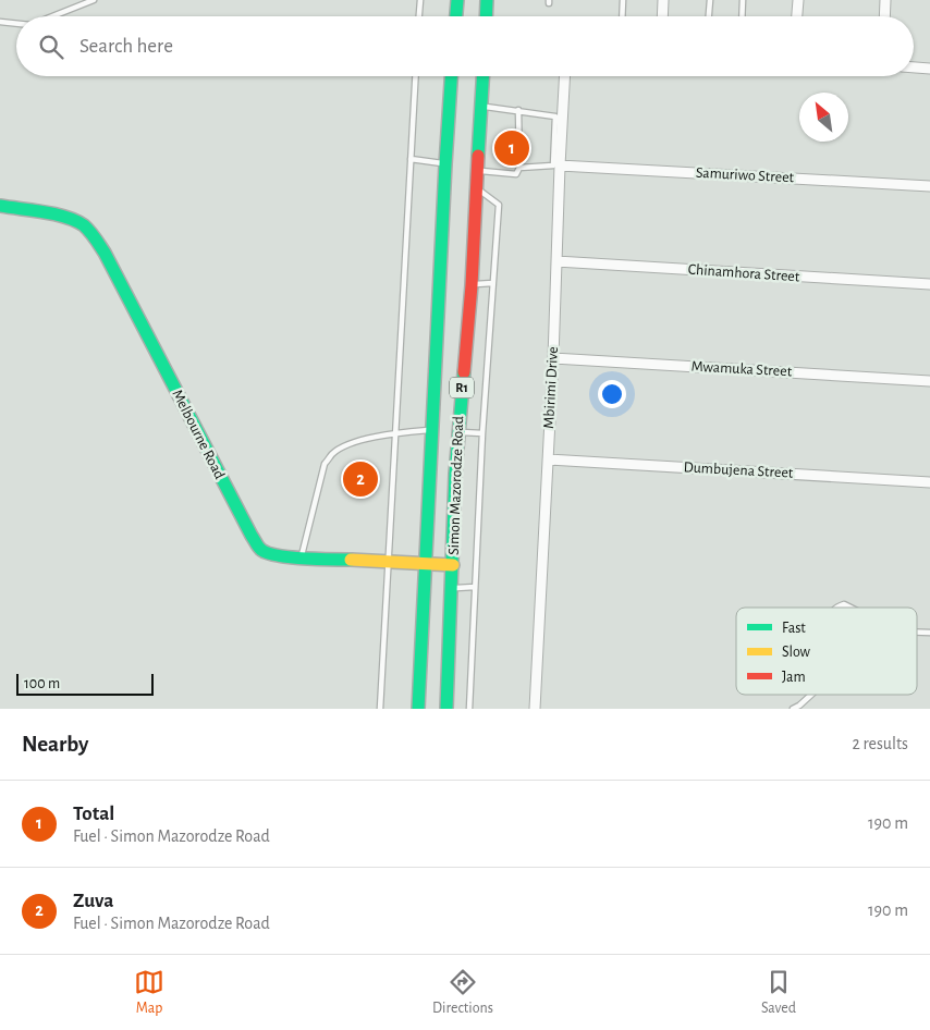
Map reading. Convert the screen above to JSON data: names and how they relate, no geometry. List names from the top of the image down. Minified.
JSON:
{"streets":{"main road":["R1","Melbourne Road","Simon Mazorodze Road"],"street":["Samuriwo Street","Chinamhora Street","Mwamuka Street","Mbirimi Drive","Dumbujena Street"]},"crossings":[["Samuriwo Street","Mbirimi Drive"],["Chinamhora Street","Mbirimi Drive"],["Mwamuka Street","Mbirimi Drive"],["Mbirimi Drive","Dumbujena Street"],["Melbourne Road","Simon Mazorodze Road"]],"legend":["Fast","Slow","Jam"],"scale_bar":"100 m","north":"top left","page":{"search":"Search here","pins":["1","2"],"scale":"100 m","heading":["Nearby","2 results"],"list":[{"mark":"1","name":"Total","note":"Fuel · Simon Mazorodze Road","value":"190 m"},{"mark":"2","name":"Zuva","note":"Fuel · Simon Mazorodze Road","value":"190 m"}],"nav":["Map","Directions","Saved"]}}
